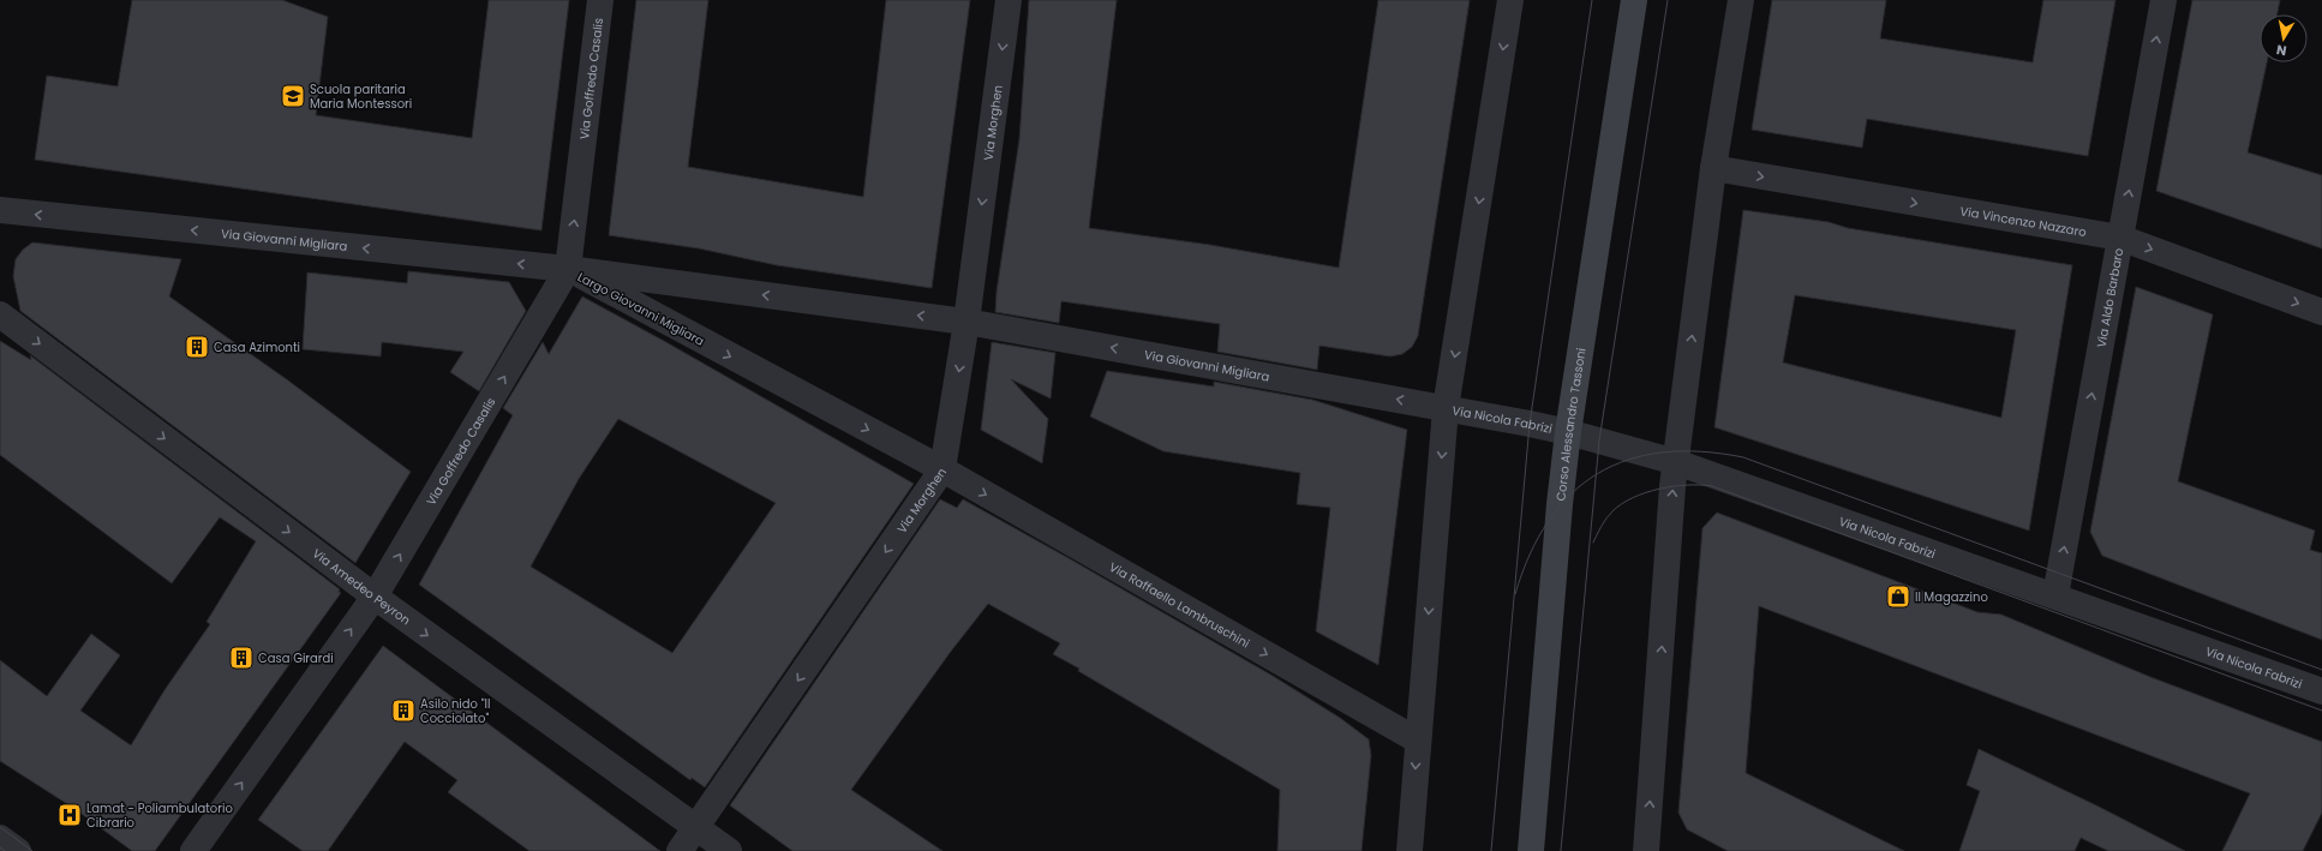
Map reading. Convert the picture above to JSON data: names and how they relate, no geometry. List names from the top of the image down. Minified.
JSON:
{"streets":{"main road":["Corso Alessandro Tassoni"],"street":["Via Goffredo Casalis","Via Morghen","Via Vincenzo Nazzaro","Via Giovanni Migliara","Via Aldo Barbaro","Largo Giovanni Migliara","Via Nicola Fabrizi","Via Amedeo Peyron","Via Raffaello Lambruschini"]},"crossings":[["Via Goffredo Casalis","Via Giovanni Migliara"],["Via Goffredo Casalis","Largo Giovanni Migliara"],["Via Goffredo Casalis","Via Amedeo Peyron"],["Via Morghen","Via Giovanni Migliara"],["Via Morghen","Largo Giovanni Migliara"],["Via Morghen","Via Amedeo Peyron"],["Via Morghen","Via Raffaello Lambruschini"],["Via Vincenzo Nazzaro","Via Aldo Barbaro"],["Via Giovanni Migliara","Largo Giovanni Migliara"],["Via Giovanni Migliara","Via Nicola Fabrizi"],["Via Aldo Barbaro","Via Nicola Fabrizi"],["Largo Giovanni Migliara","Via Raffaello Lambruschini"],["Via Nicola Fabrizi","Corso Alessandro Tassoni"]],"one_way":["Via Goffredo Casalis","Via Morghen","Via Vincenzo Nazzaro","Via Giovanni Migliara","Via Aldo Barbaro","Via Amedeo Peyron","Via Raffaello Lambruschini"],"places":{"school or university":["Scuola paritaria Maria Montessori"],"building":["Casa Azimonti","Casa Girardi","Asilo nido \"Il Cocciolato\""],"shop":["Il Magazzino"],"hospital":["Lamat - Poliambulatorio Cibrario"]},"north":"bottom"}
